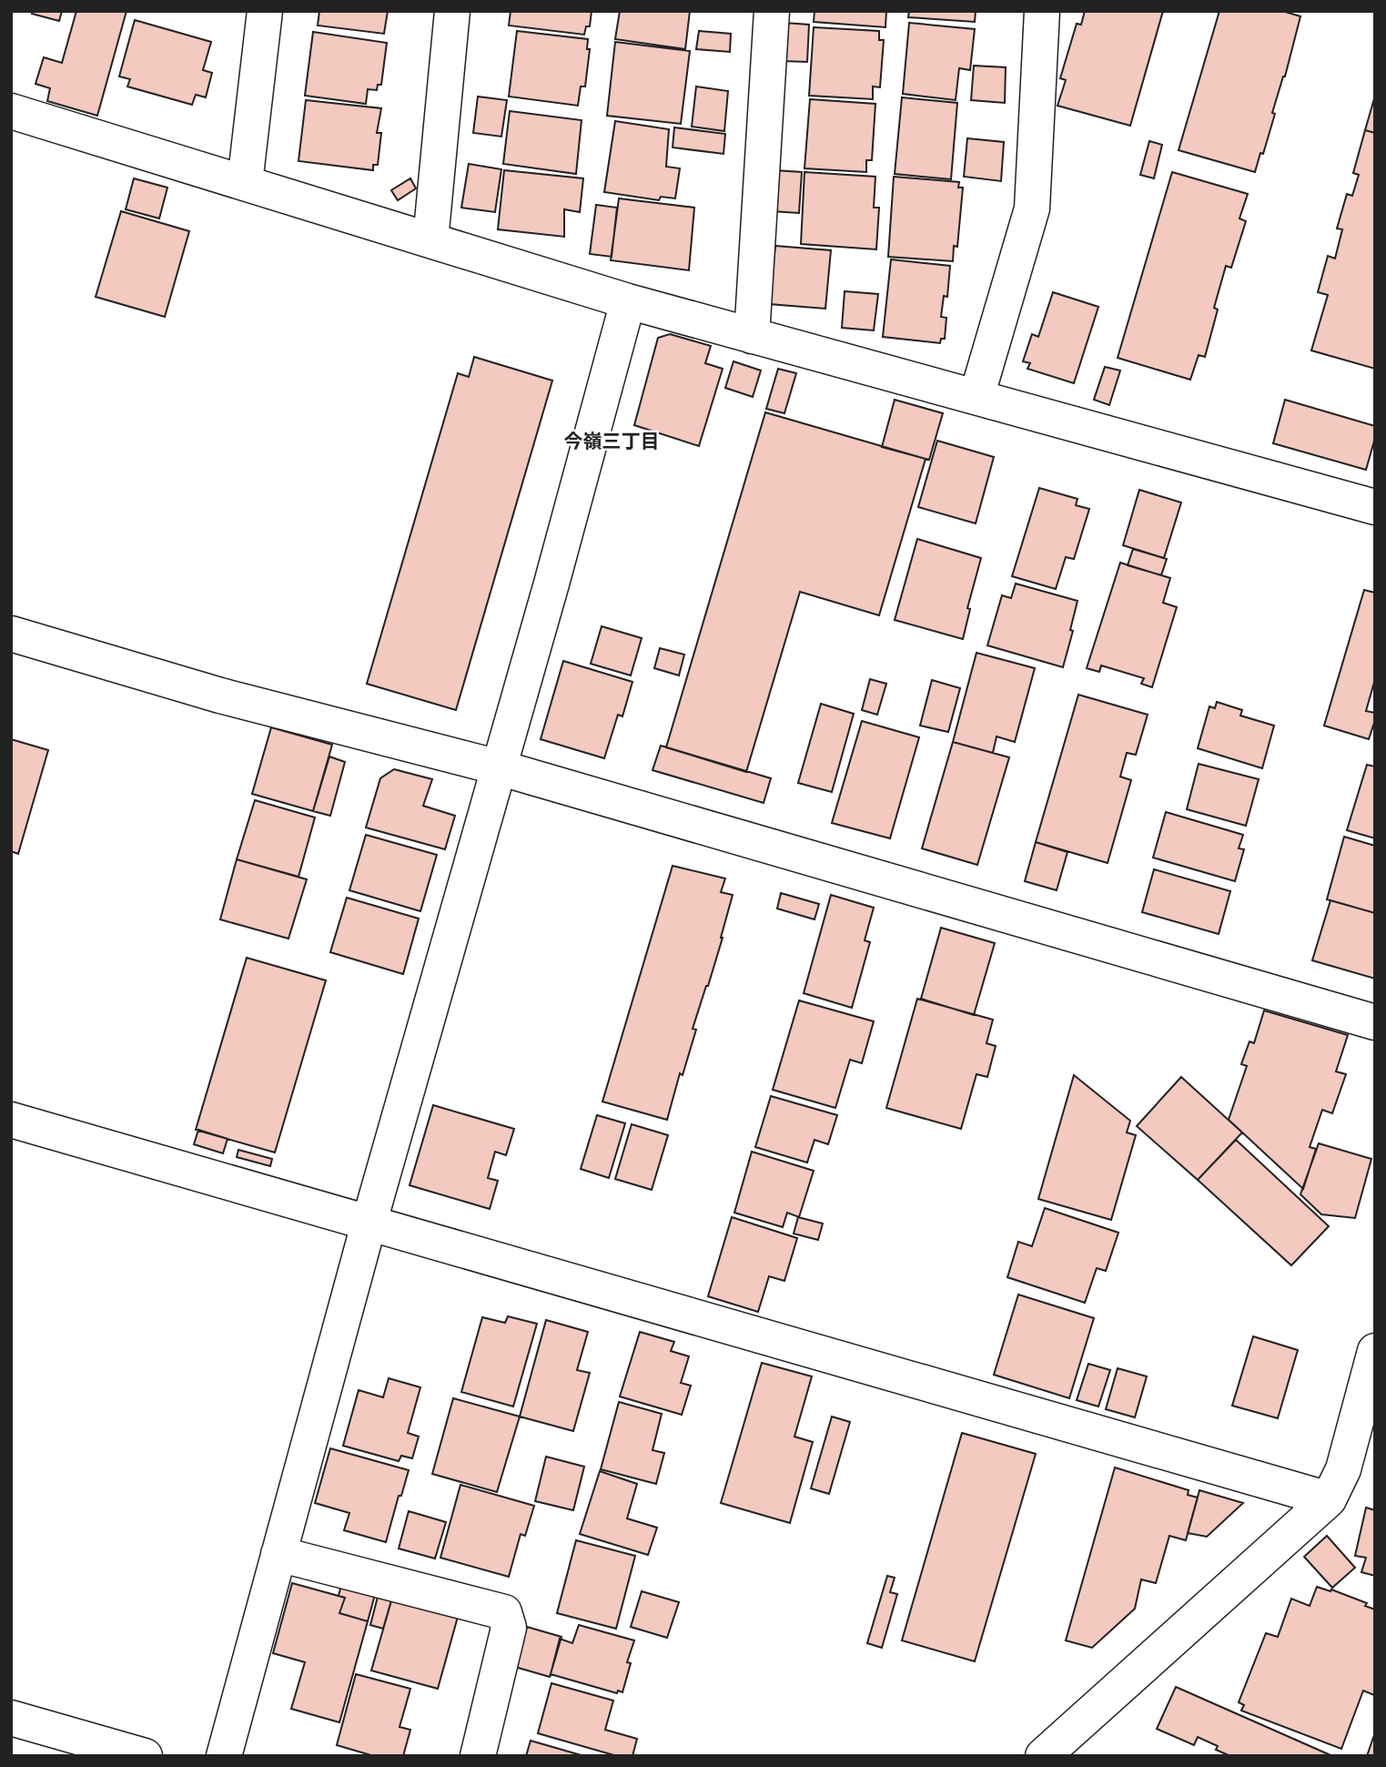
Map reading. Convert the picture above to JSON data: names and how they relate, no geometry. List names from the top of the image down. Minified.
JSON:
{"districts":["今嶺三丁目"]}
